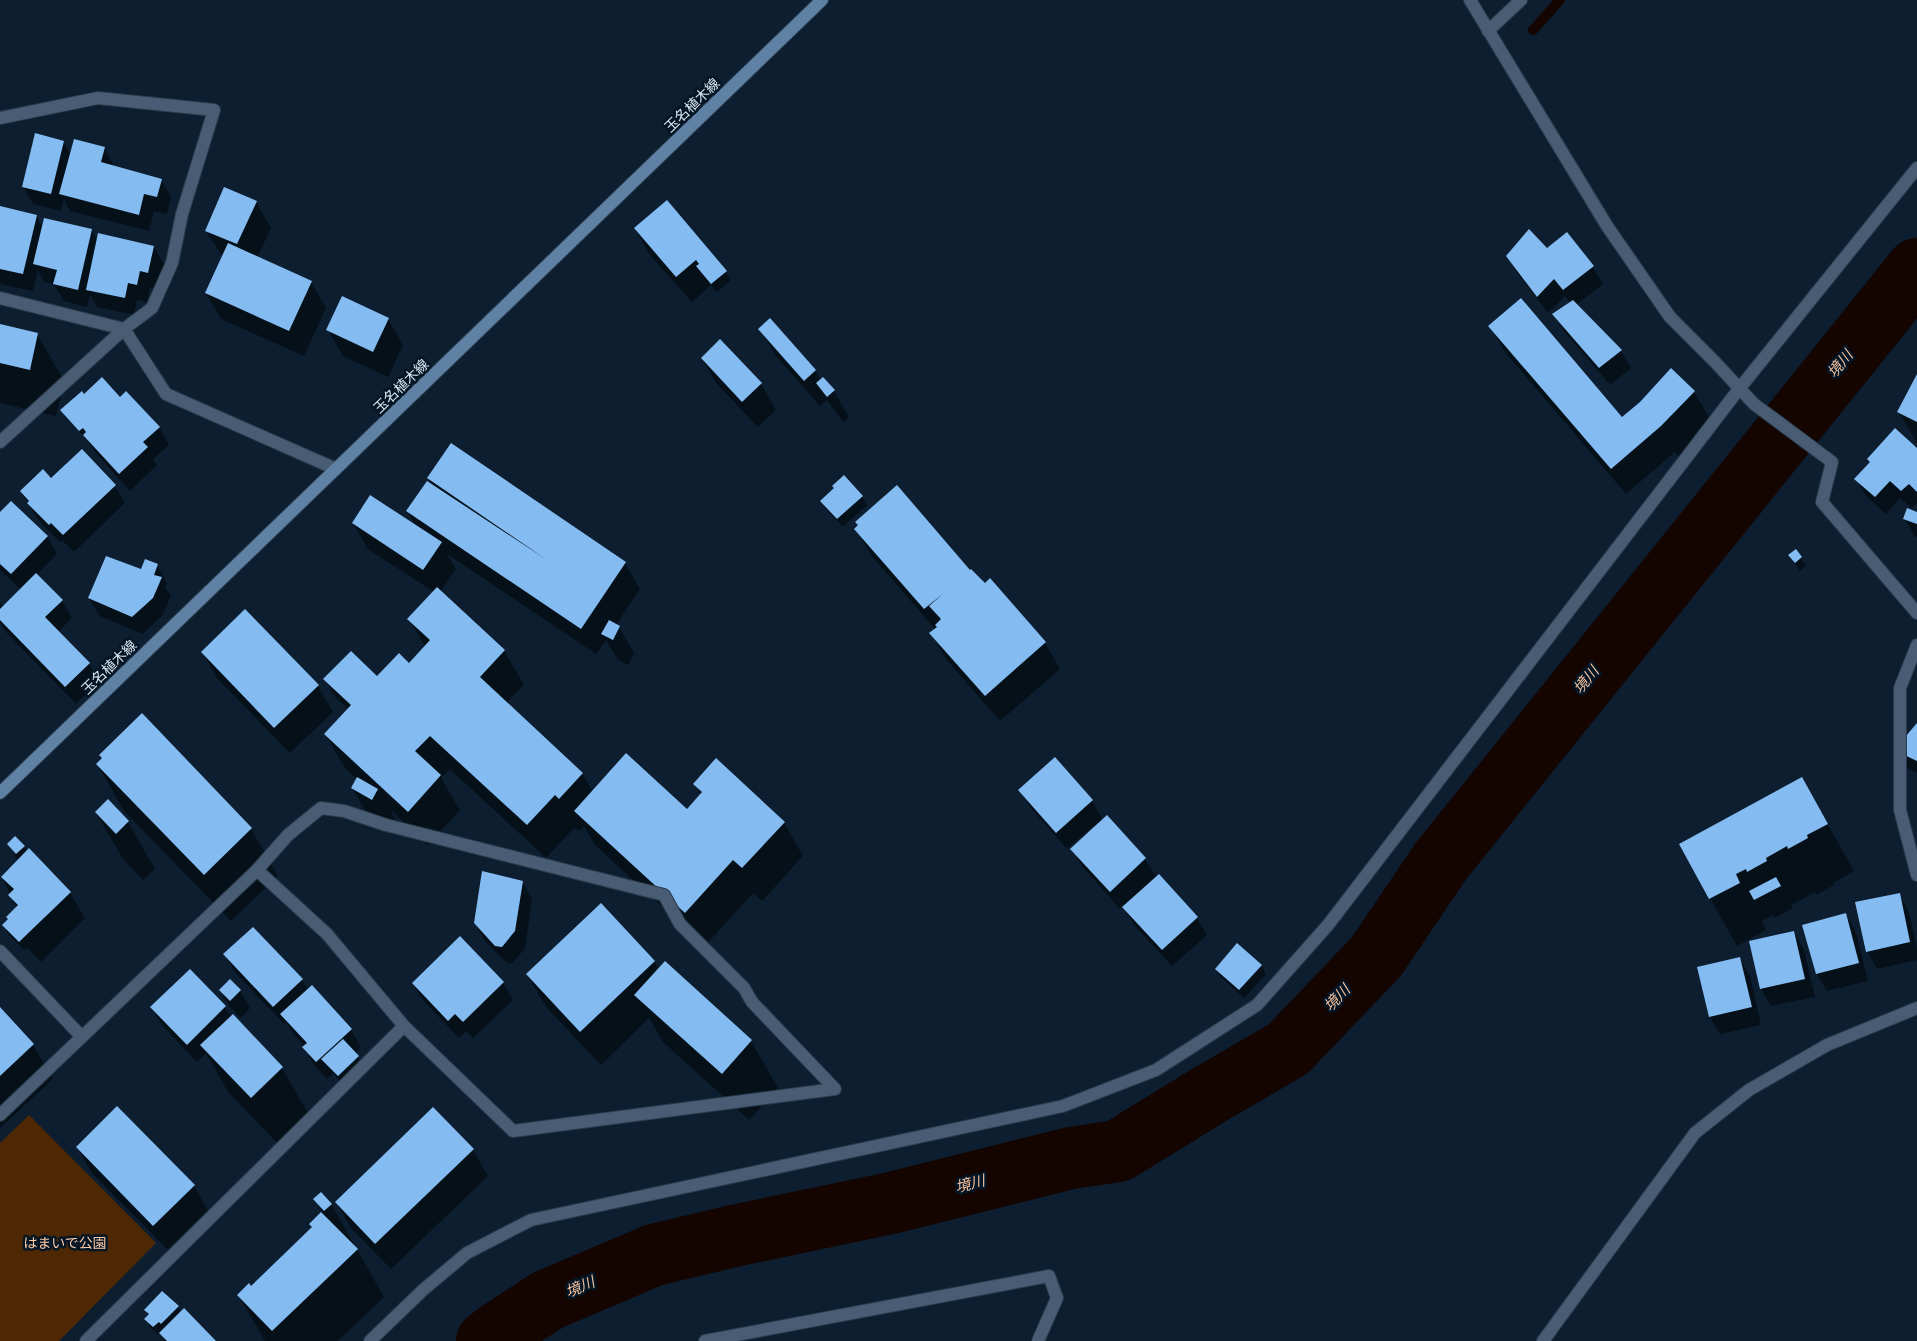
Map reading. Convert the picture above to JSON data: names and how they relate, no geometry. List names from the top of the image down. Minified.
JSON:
{"streets":{"main road":["玉名植木線"]},"water":["境川"],"parks":["はまいで公園"]}
